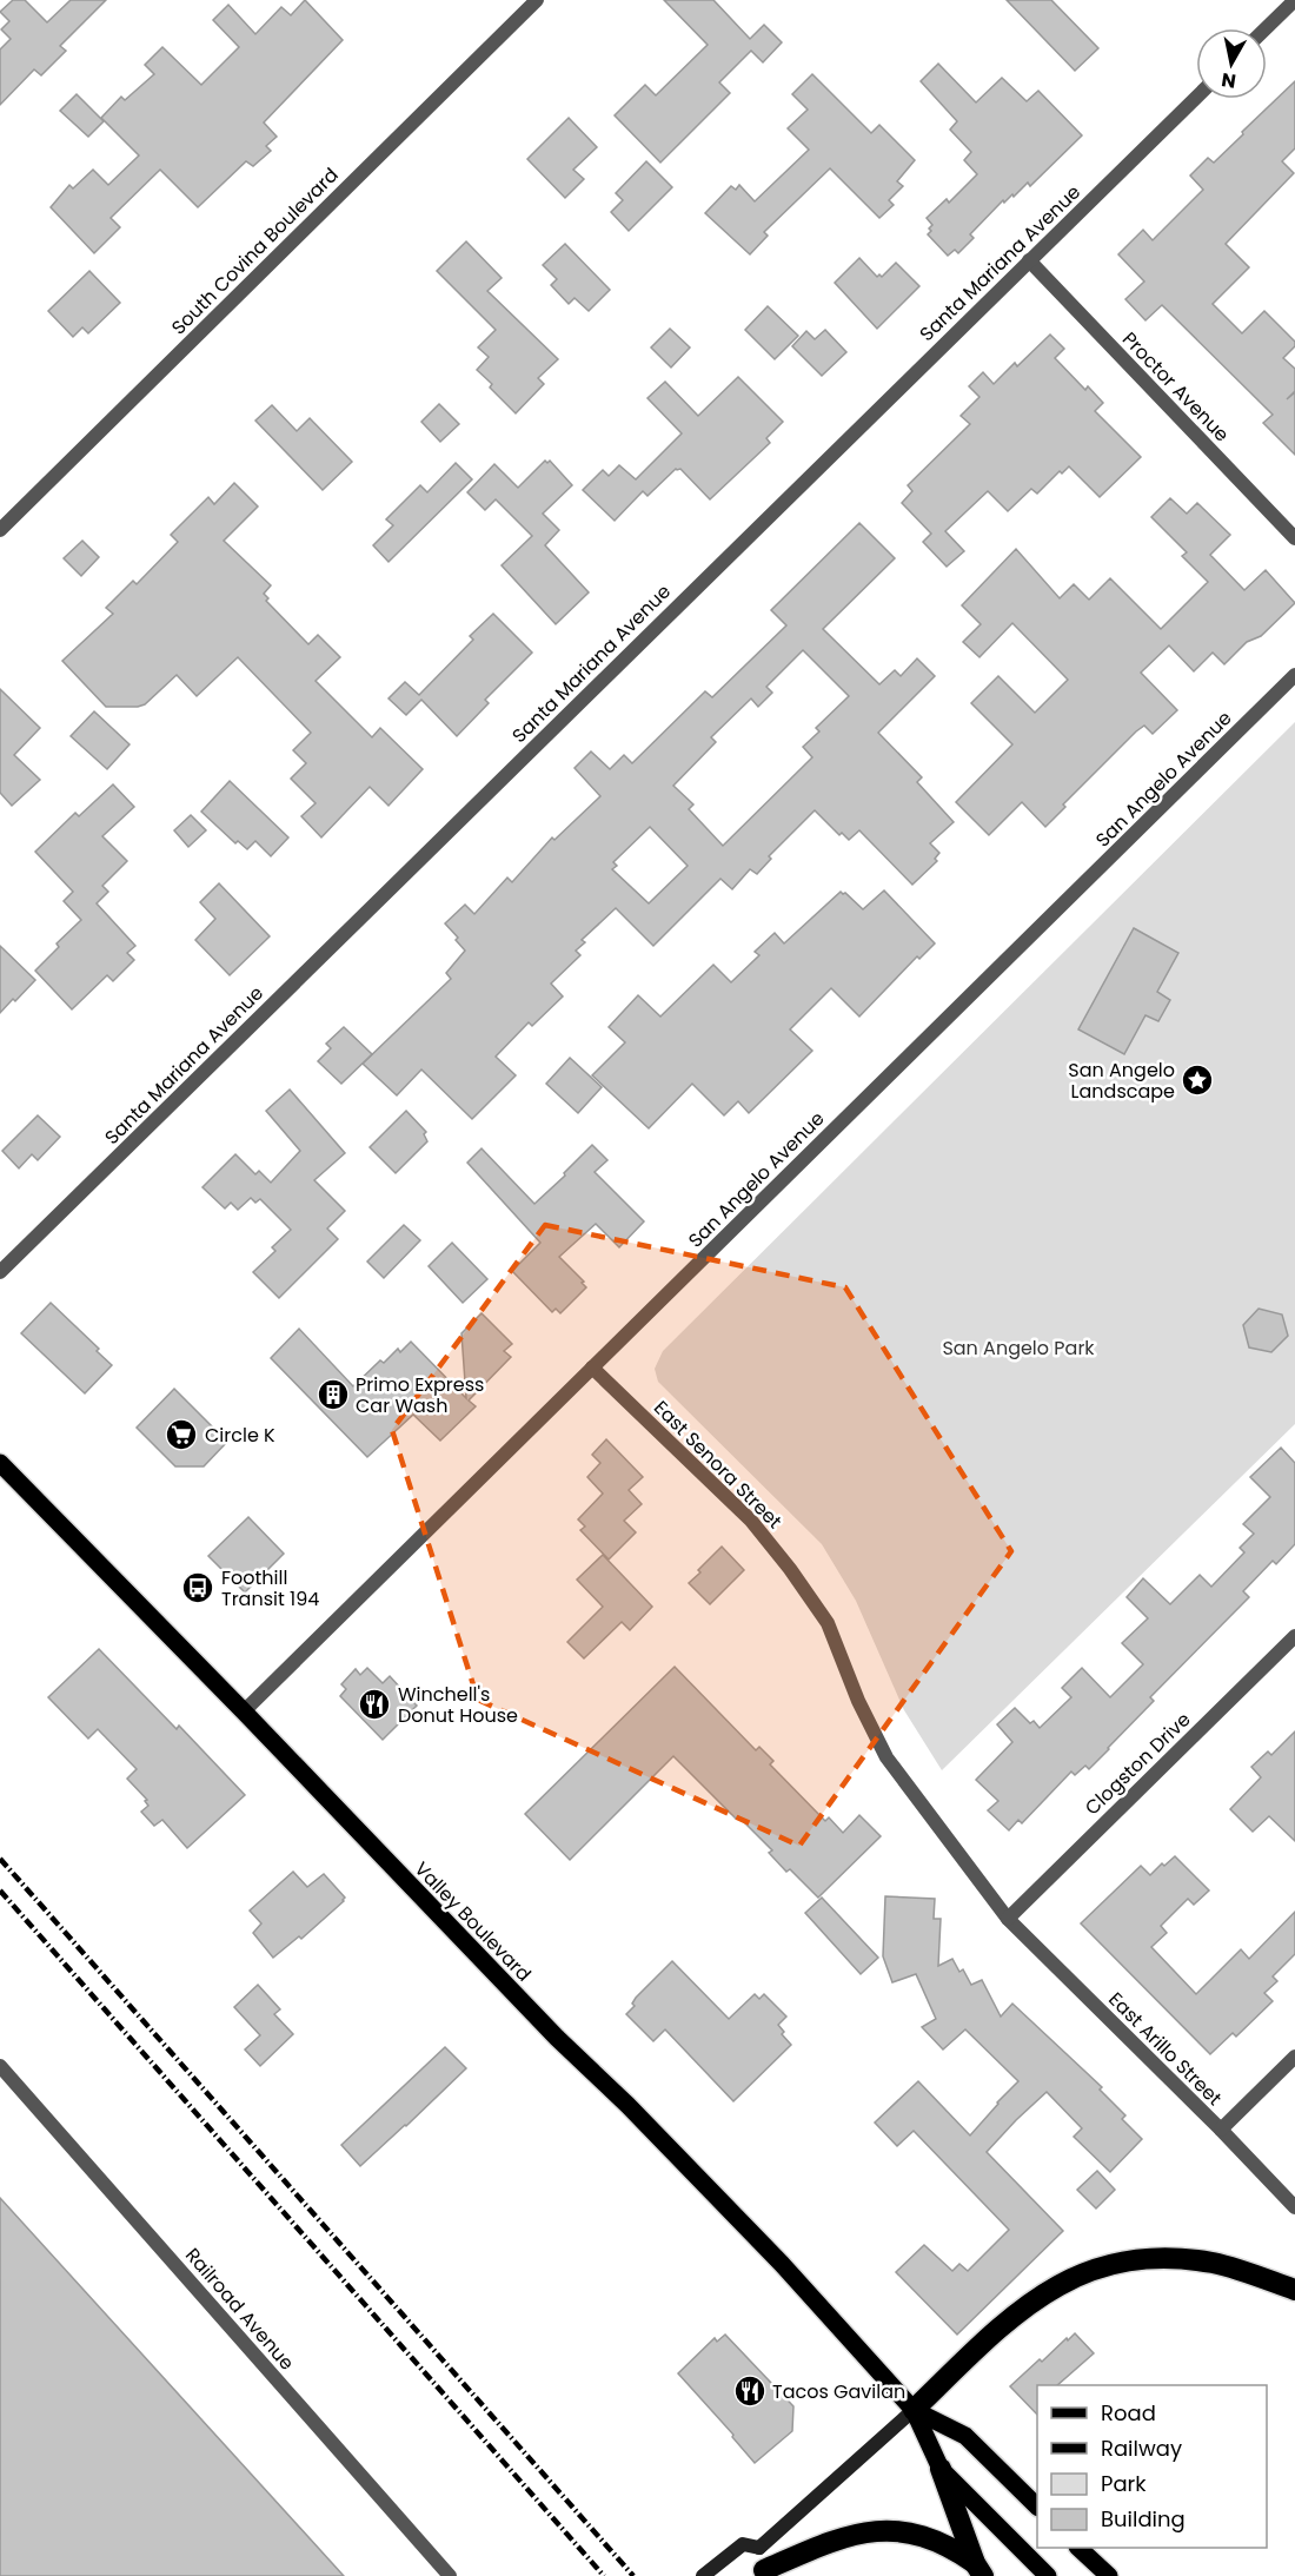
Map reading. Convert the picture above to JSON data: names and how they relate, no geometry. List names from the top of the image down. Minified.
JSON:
{"streets":{"main road":["Valley Boulevard"],"street":["South Covina Boulevard","Santa Mariana Avenue","Proctor Avenue","San Angelo Avenue","East Senora Street","Clogston Drive","East Arillo Street","Railroad Avenue"]},"crossings":[["Santa Mariana Avenue","Proctor Avenue"],["San Angelo Avenue","East Senora Street"],["San Angelo Avenue","Valley Boulevard"],["East Senora Street","Clogston Drive"],["East Senora Street","East Arillo Street"],["Clogston Drive","East Arillo Street"]],"parks":["San Angelo Park"],"places":{"place":["San Angelo Landscape"],"building":["Primo Express Car Wash"],"supermarket":["Circle K"],"bus stop":["Foothill Transit 194"],"restaurant":["Winchell's Donut House","Tacos Gavilan"]},"legend":["Road","Railway","Park","Building"],"north":"bottom"}
